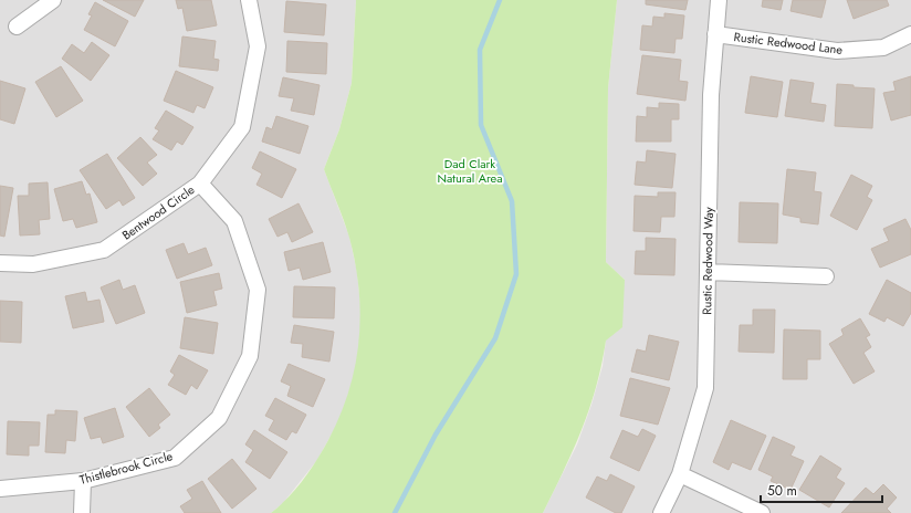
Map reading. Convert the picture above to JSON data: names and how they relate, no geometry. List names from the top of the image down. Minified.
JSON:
{"streets":{"street":["Rustic Redwood Lane","Bentwood Circle","Rustic Redwood Way","Thistlebrook Circle"]},"crossings":[["Rustic Redwood Lane","Rustic Redwood Way"],["Bentwood Circle","Thistlebrook Circle"]],"parks":["Dad Clark Natural Area"],"scale_bar":"50 m"}
